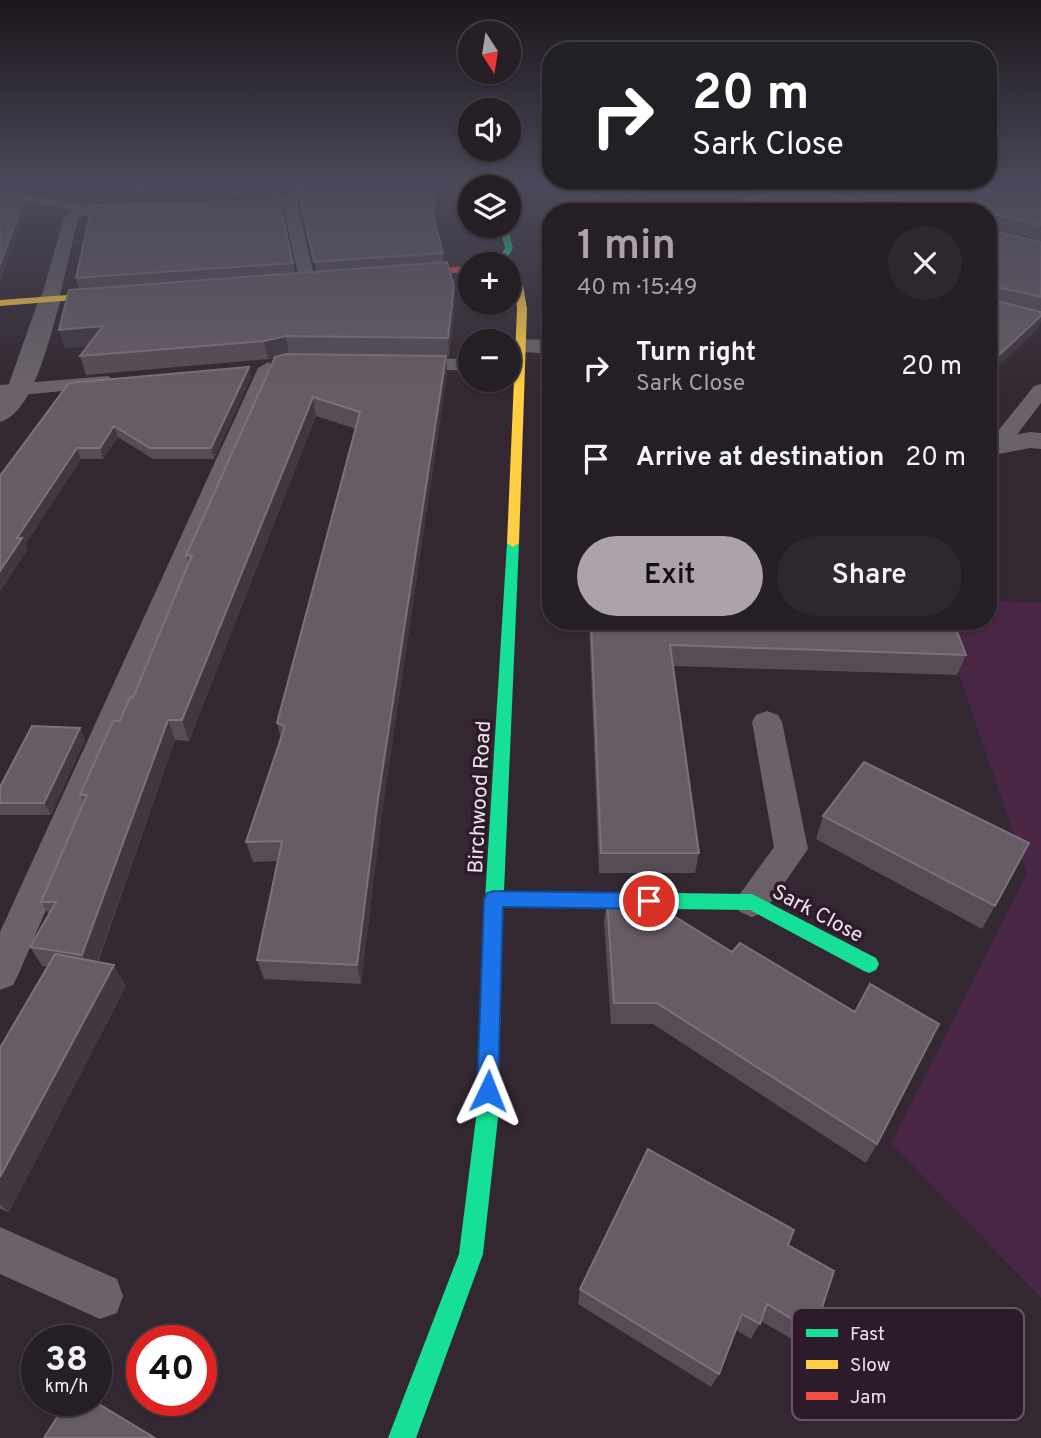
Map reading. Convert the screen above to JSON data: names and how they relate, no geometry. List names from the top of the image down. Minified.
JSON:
{"streets":{"street":["Birchwood Road","Sark Close"]},"crossings":[["Birchwood Road","Sark Close"]],"legend":["Fast","Slow","Jam"],"north":"bottom","page":{"map_buttons":["+","−"],"turn":["20 m","Sark Close"],"heading":["1 min","40 m · 15:49"],"list":[{"name":"Turn right","note":"Sark Close","value":"20 m"},{"name":"Arrive at destination","value":"20 m"}],"buttons":["Exit","Share"],"speed":"38 km/h","limit":"40"}}
